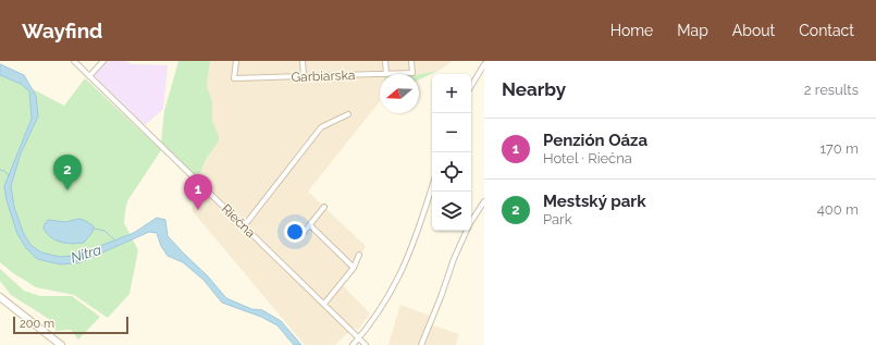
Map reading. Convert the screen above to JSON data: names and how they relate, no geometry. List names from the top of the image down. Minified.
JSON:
{"streets":{"street":["Garbiarska","Riečna"]},"water":["Nitra"],"scale_bar":"200 m","north":"left","page":{"header":"Wayfind","nav":["Home","Map","About","Contact"],"heading":["Nearby","2 results"],"map_buttons":["+","−"],"list":[{"mark":"1","name":"Penzión Oáza","note":"Hotel · Riečna","value":"170 m"},{"mark":"2","name":"Mestský park","note":"Park","value":"400 m"}],"pins":["2","1"],"scale":"200 m"}}
